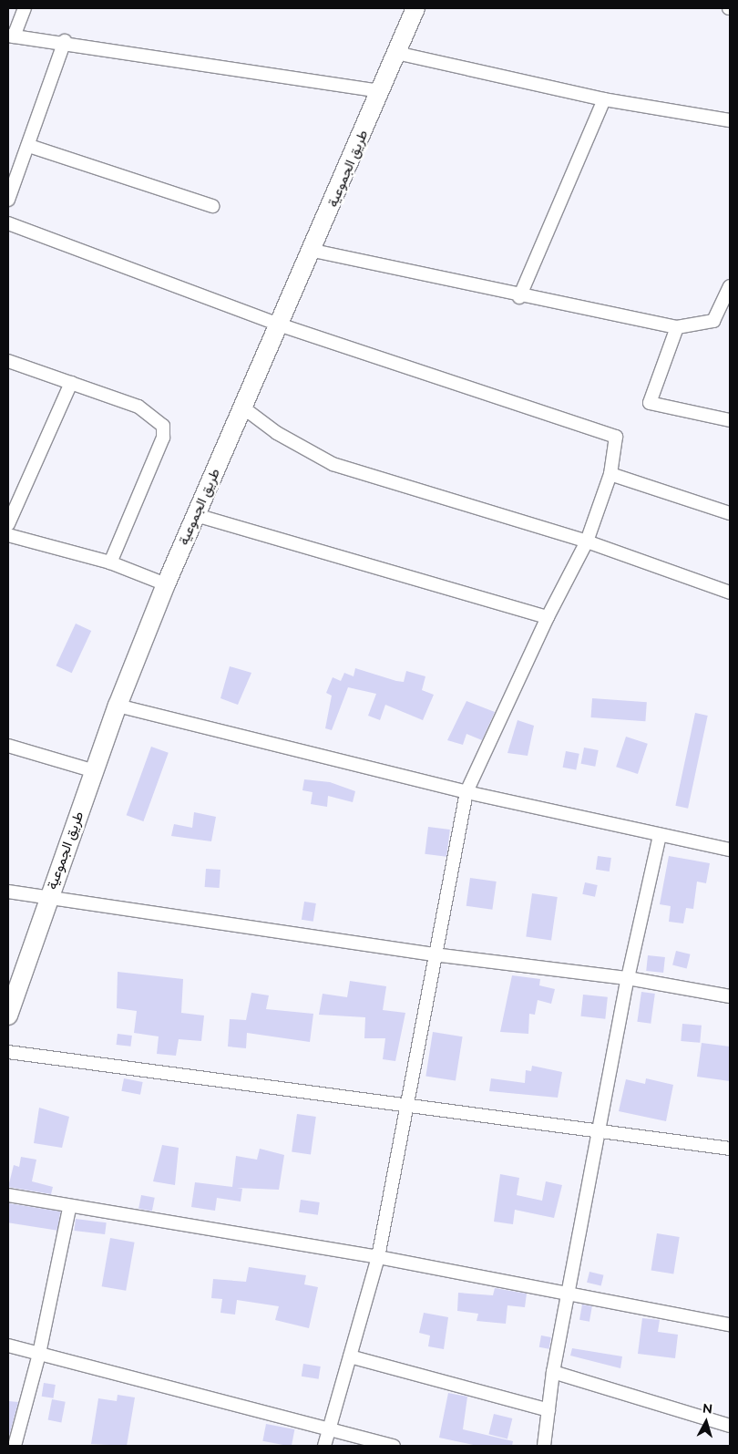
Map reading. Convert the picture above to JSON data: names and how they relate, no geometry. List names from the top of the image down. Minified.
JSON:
{"streets":{"main road":["طريق الجموعية"]},"north":"top"}
